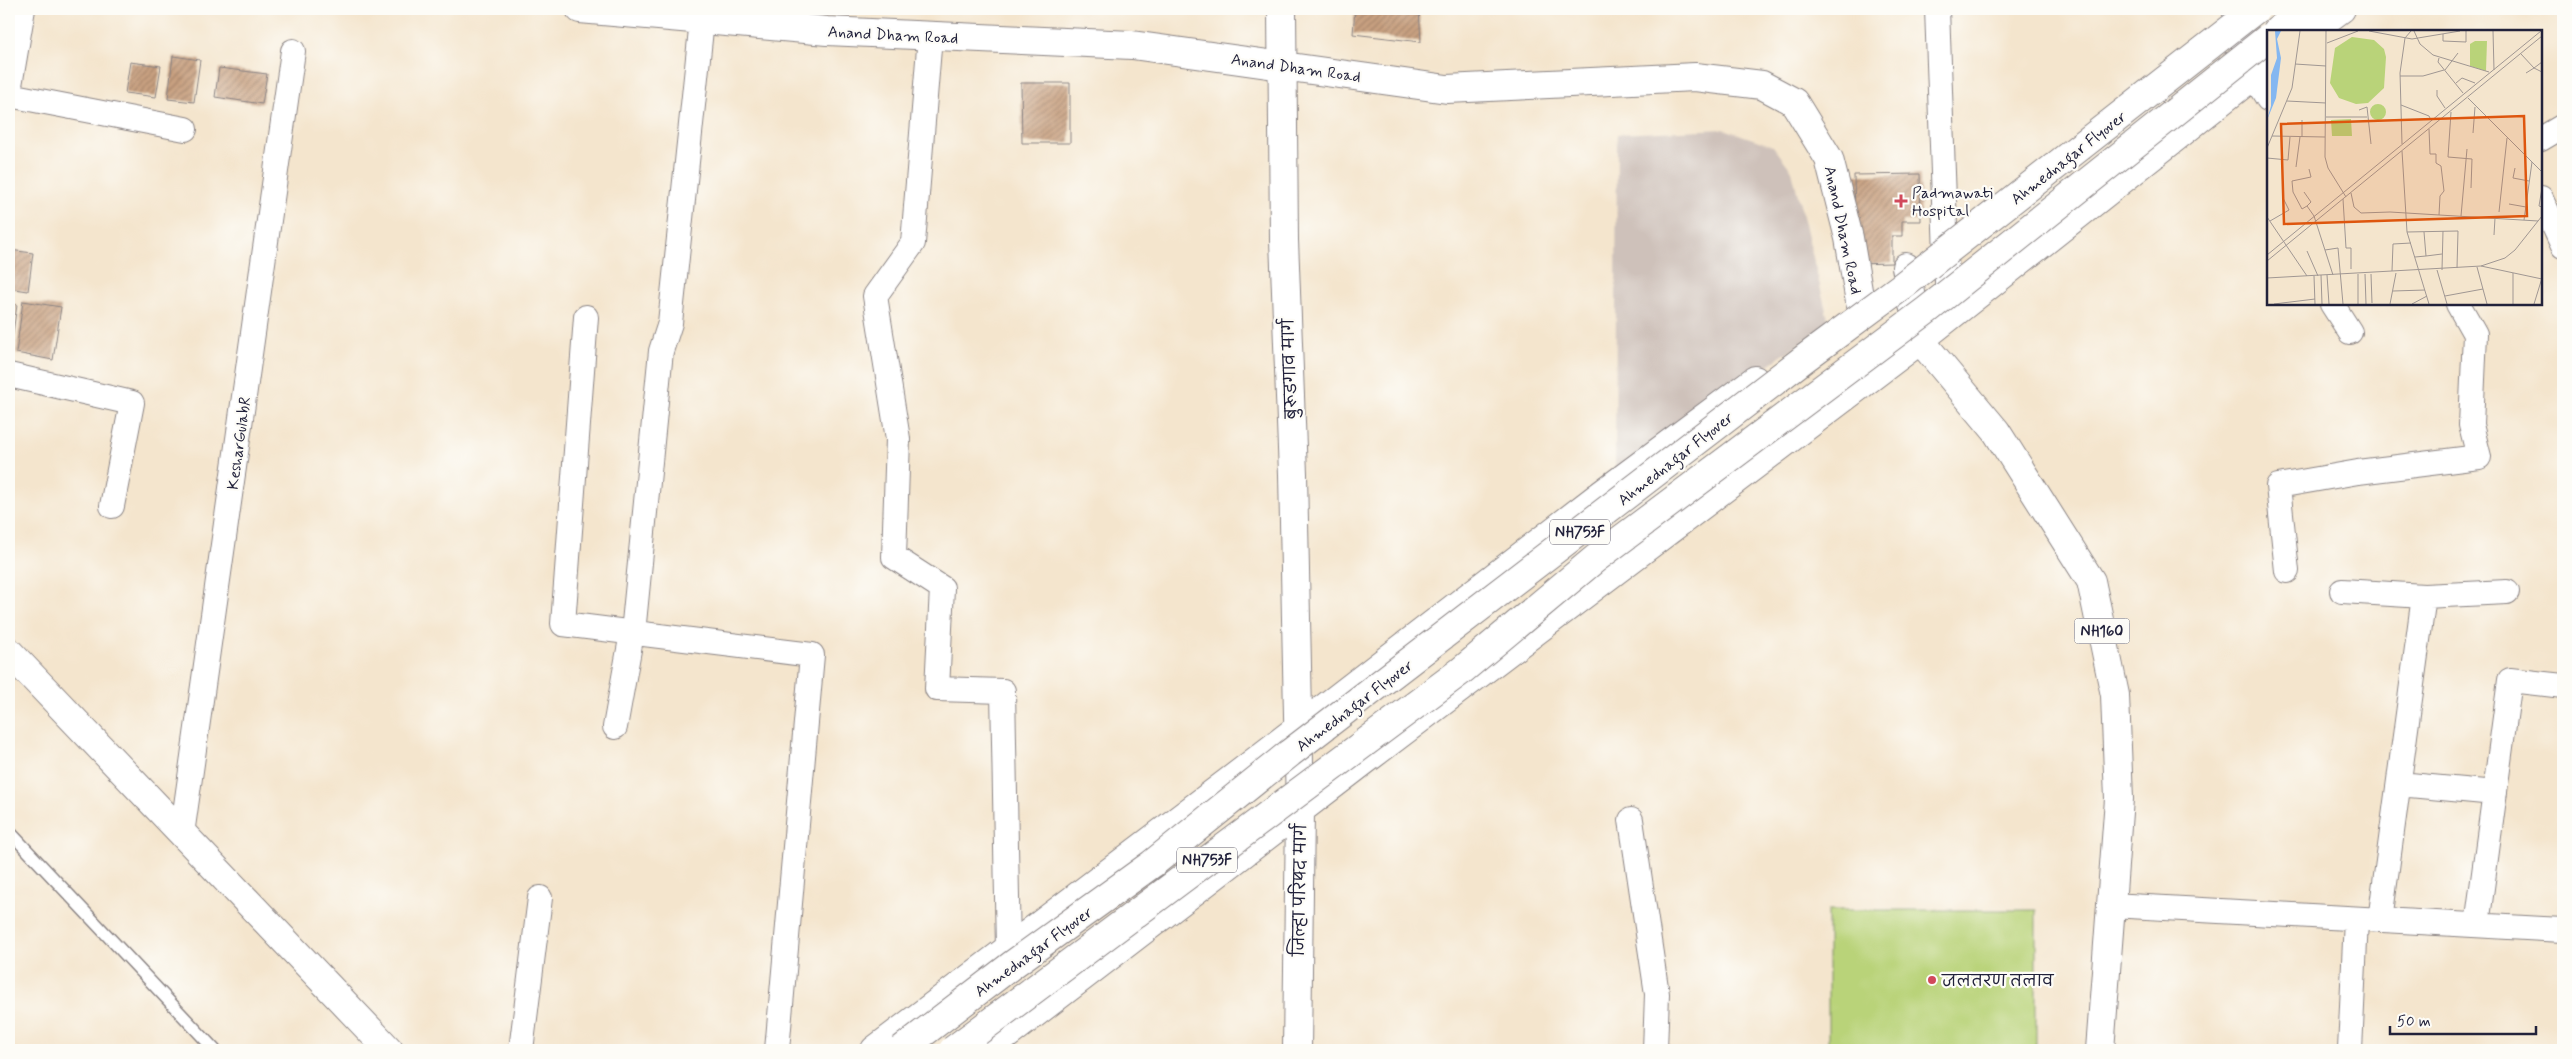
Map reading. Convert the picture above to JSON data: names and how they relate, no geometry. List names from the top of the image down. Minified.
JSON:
{"streets":{"main road":["Anand Dham Road","Ahmednagar Flyover","बुरूडगाव मार्ग","NH753F","NH160","जिल्हा परिषद मार्ग"],"street":["KesharGulabR"]},"crossings":[["Anand Dham Road","बुरूडगाव मार्ग"],["बुरूडगाव मार्ग","जिल्हा परिषद मार्ग"]],"places":{"health":["Padmawati Hospital"],"other":["जलतरण तलाव"]},"scale_bar":"50 m"}
